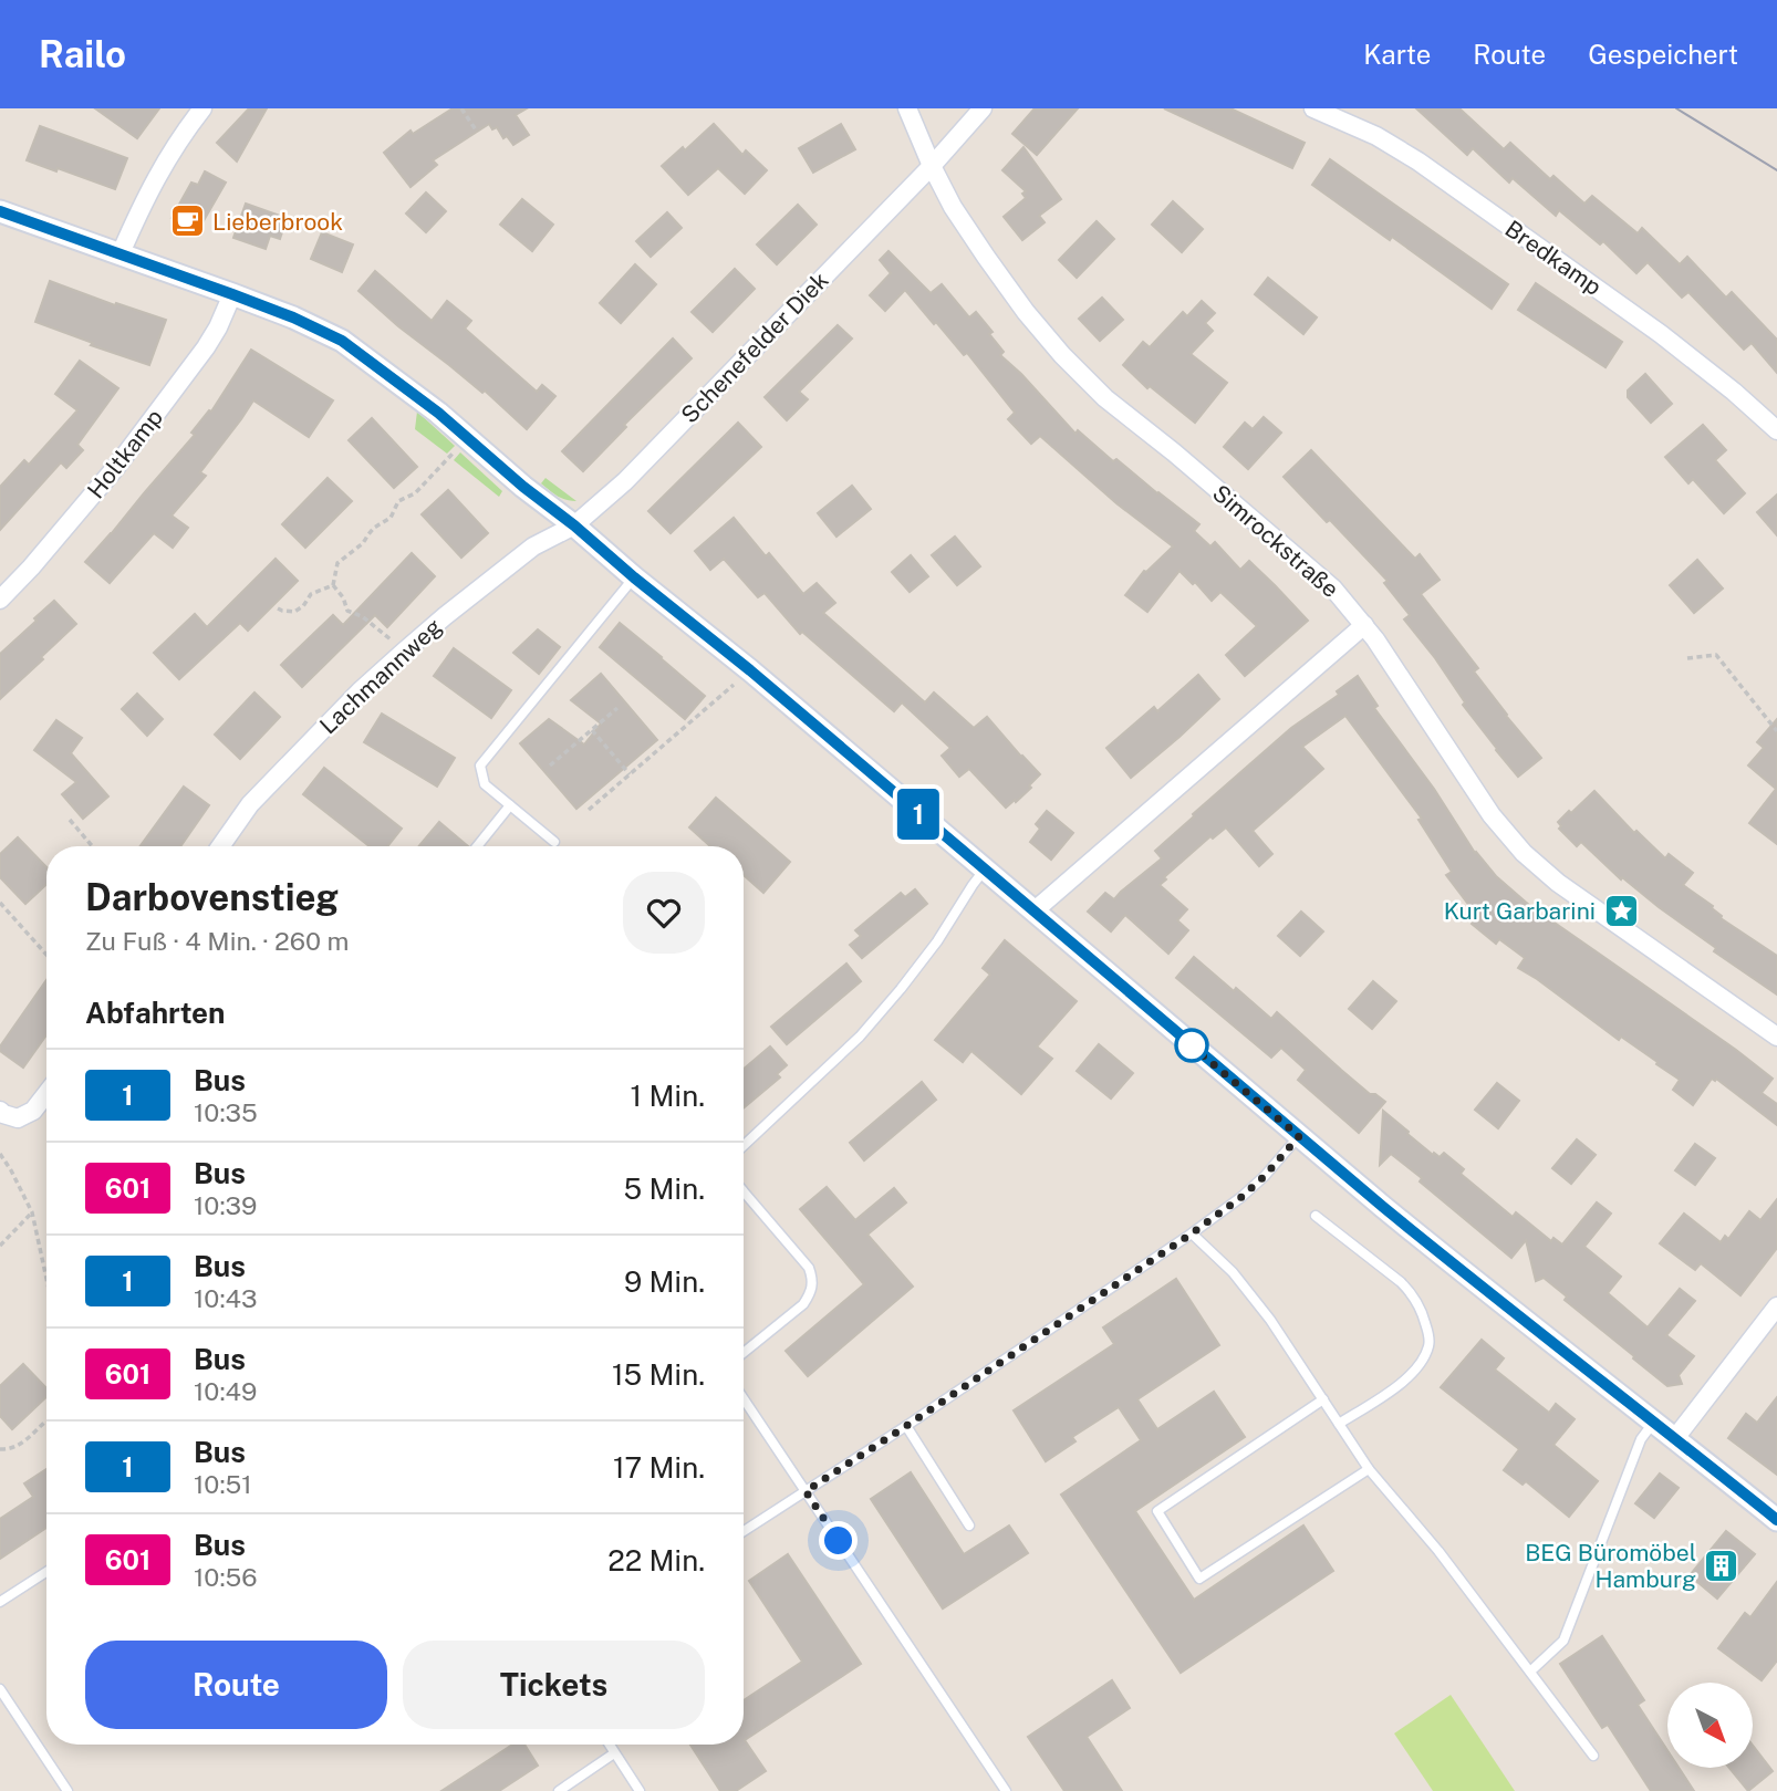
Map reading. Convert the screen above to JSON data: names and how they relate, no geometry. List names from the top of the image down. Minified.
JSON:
{"streets":{"street":["Bredkamp","Schenefelder Diek","Holtkamp","Simrockstraße","Lachmannweg"]},"crossings":[["Schenefelder Diek","Simrockstraße"],["Schenefelder Diek","Lachmannweg"]],"places":{"cafe":["Lieberbrook"],"place":["Kurt Garbarini"],"building":["BEG Büromöbel Hamburg"]},"lines":["bus line 1"],"north":"bottom right","page":{"header":"Railo","nav":["Karte","Route","Gespeichert"],"on_map":"1","heading":[["Darbovenstieg","Zu Fuß · 4 Min. · 260 m"],"Abfahrten"],"list":[{"mark":"1","name":"Bus","note":"10:35","value":"1 Min."},{"mark":"601","name":"Bus","note":"10:39","value":"5 Min."},{"mark":"1","name":"Bus","note":"10:43","value":"9 Min."},{"mark":"601","name":"Bus","note":"10:49","value":"15 Min."},{"mark":"1","name":"Bus","note":"10:51","value":"17 Min."},{"mark":"601","name":"Bus","note":"10:56","value":"22 Min."}],"buttons":["Route","Tickets"]}}
